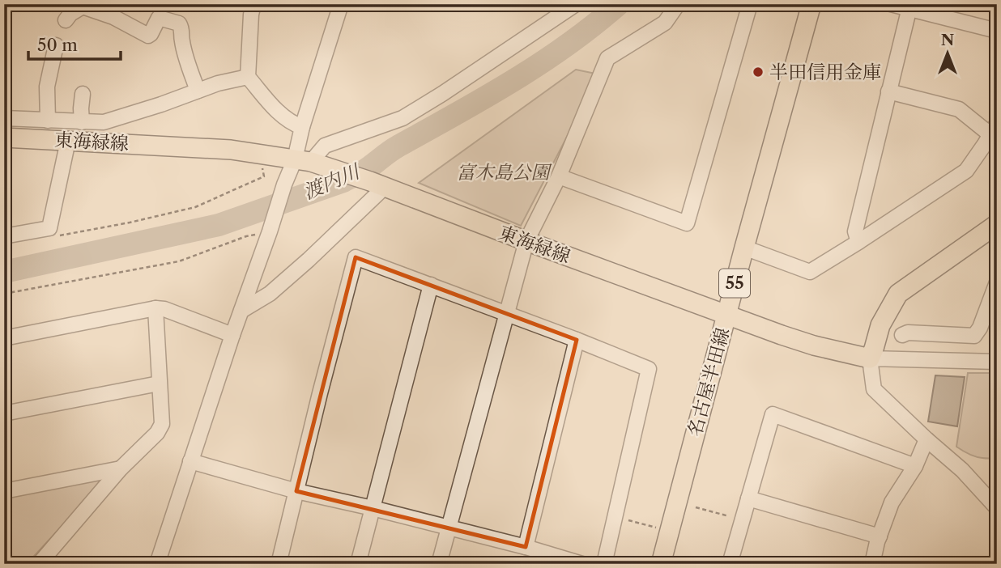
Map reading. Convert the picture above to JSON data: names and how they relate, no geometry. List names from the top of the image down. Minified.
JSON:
{"streets":{"main road":["東海緑線","55","名古屋半田線"]},"crossings":[["東海緑線","名古屋半田線"]],"water":["渡内川"],"parks":["富木島公園"],"places":["半田信用金庫"],"scale_bar":"50 m","north":"top"}
